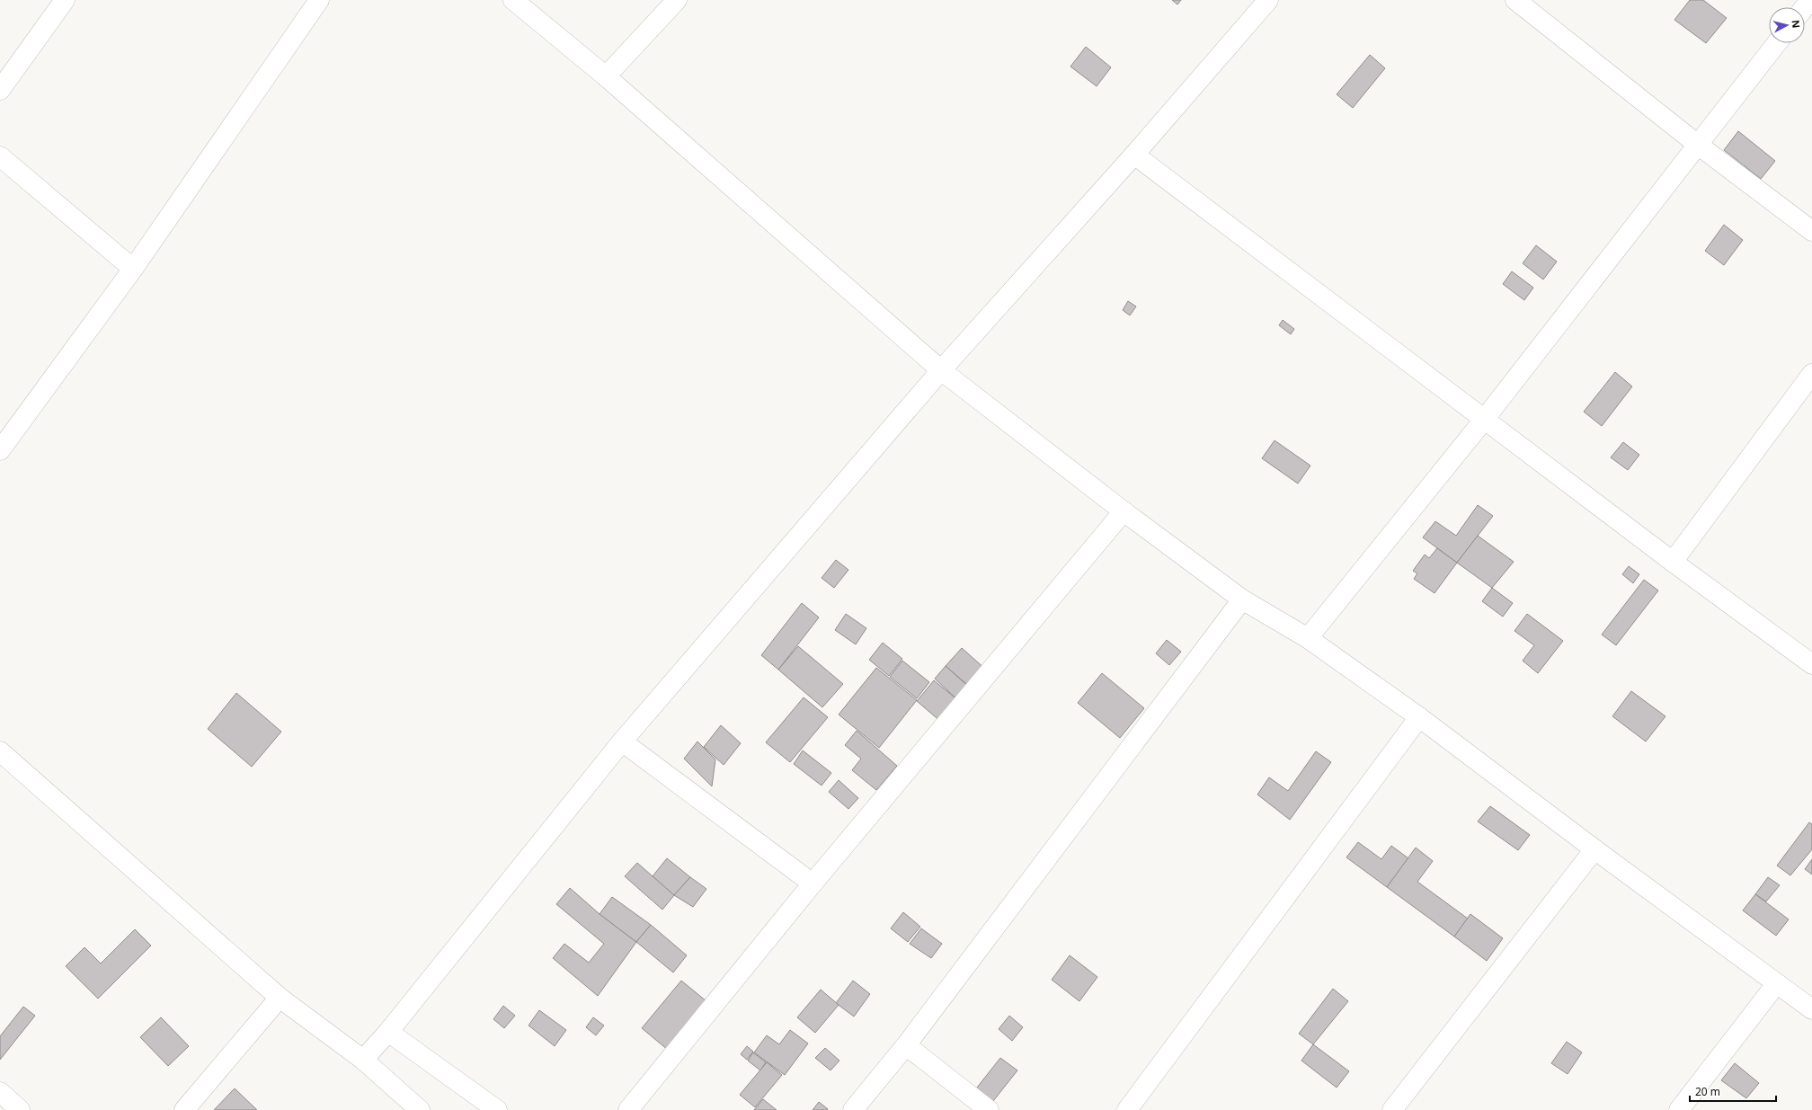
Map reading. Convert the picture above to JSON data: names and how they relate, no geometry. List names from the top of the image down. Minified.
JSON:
{"scale_bar":"20 m","north":"right"}
